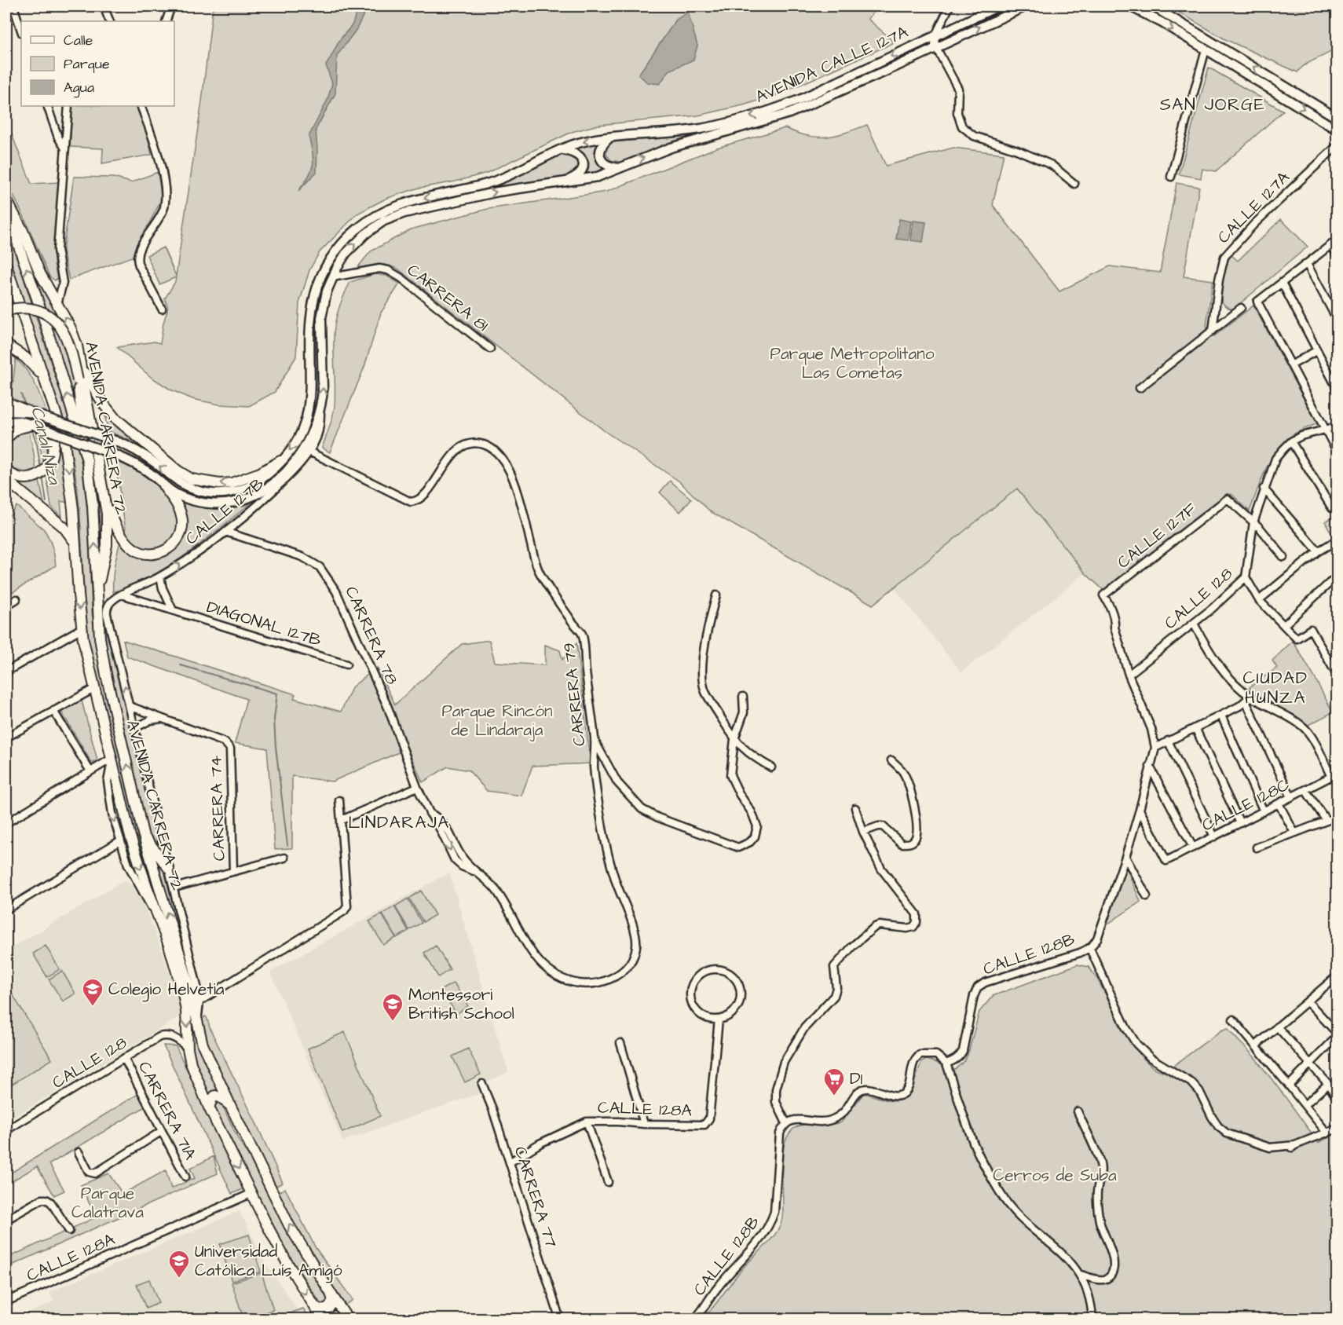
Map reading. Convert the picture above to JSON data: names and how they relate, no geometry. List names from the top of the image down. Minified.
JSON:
{"streets":{"highway":["AVENIDA CARRERA 72"],"main road":["AVENIDA CALLE 127A"],"street":["CALLE 127A","CARRERA 81","CALLE 127B","CALLE 127F","CALLE 128","DIAGONAL 127B","CARRERA 78","CARRERA 79","CALLE 128C","CARRERA 74","CALLE 128B","CALLE 128A","CARRERA 71A","CARRERA 77"]},"crossings":[["AVENIDA CALLE 127A","CARRERA 81"],["AVENIDA CALLE 127A","CALLE 127B"],["AVENIDA CARRERA 72","CALLE 127B"],["AVENIDA CARRERA 72","CALLE 128"],["AVENIDA CARRERA 72","CALLE 128A"],["CALLE 127B","DIAGONAL 127B"],["CALLE 127B","CARRERA 78"],["CALLE 127B","CARRERA 79"],["CALLE 127F","CALLE 128"],["CALLE 128","CARRERA 71A"],["CARRERA 78","CARRERA 79"],["CALLE 128C","CALLE 128B"],["CALLE 128A","CARRERA 77"]],"districts":["SAN JORGE","CIUDAD HUNZA","LINDARAJA"],"water":["Canal Niza"],"parks":["Parque Metropolitano Las Cometas","Parque Rincón de Lindaraja","Cerros de Suba","Parque Calatrava"],"places":{"school or university":["Colegio Helvetia","Montessori British School","Universidad Católica Luís Amigó"],"supermarket":["D1"]},"legend":["Calle","Parque","Agua"]}
